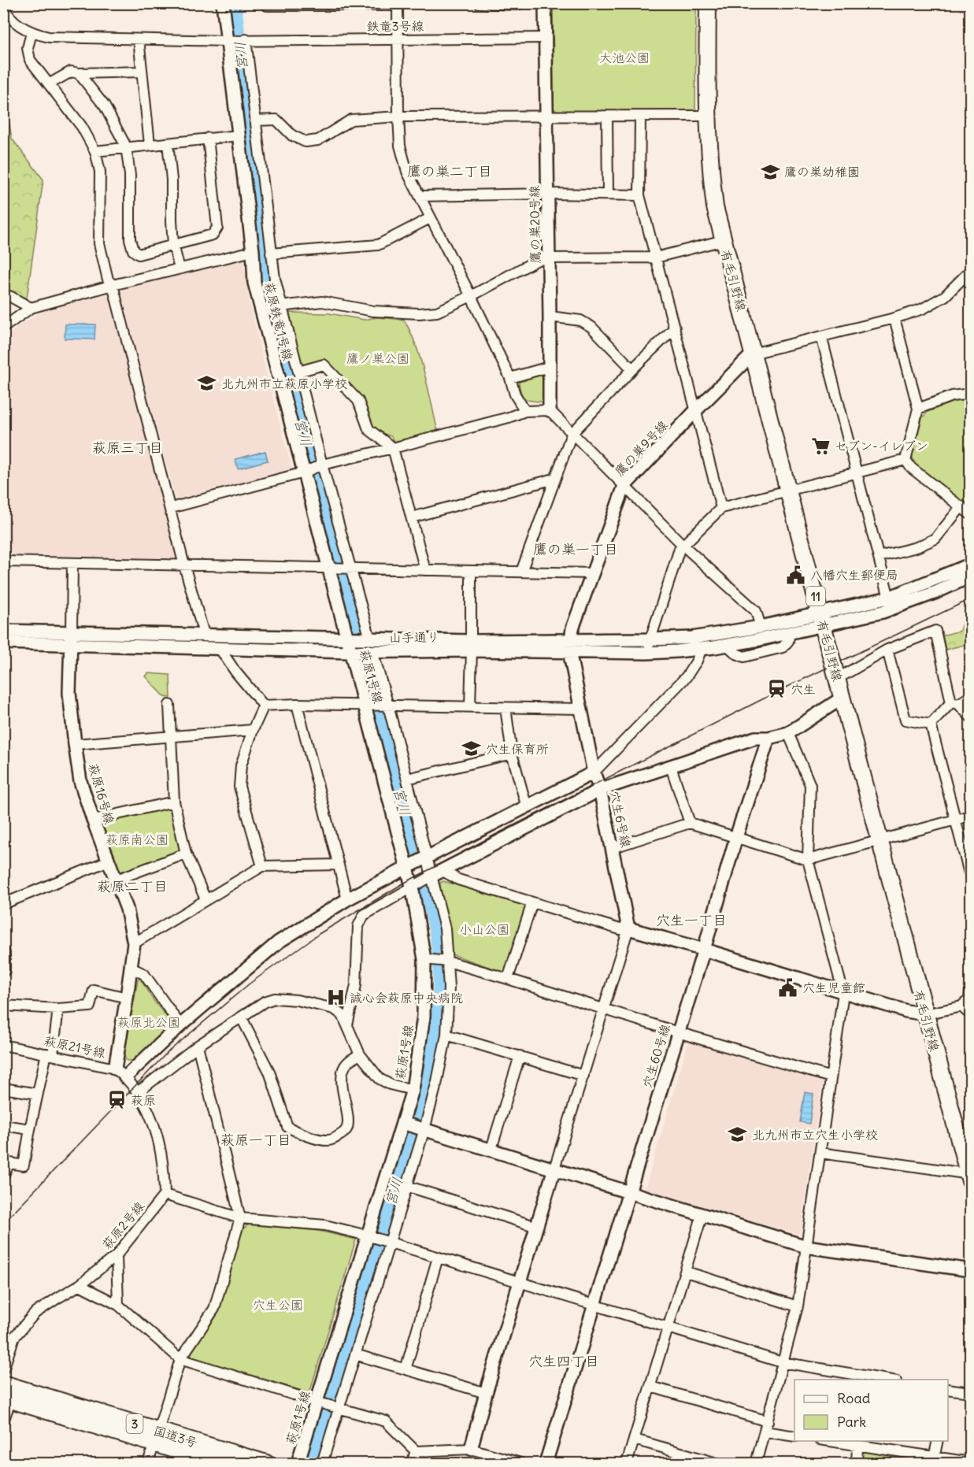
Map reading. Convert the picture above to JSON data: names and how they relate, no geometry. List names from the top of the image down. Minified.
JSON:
{"streets":{"main road":["有毛引野線","11","3","国道3号"],"street":["鉄竜3号線","鷹の巣20号線","萩原鉄竜1号線","鷹の巣9号線","山手通り","萩原1号線","萩原16号線","穴生6号線","萩原21号線","穴生60号線","萩原2号線"]},"crossings":[["鉄竜3号線","鷹の巣20号線"],["鉄竜3号線","萩原鉄竜1号線"],["有毛引野線","鷹の巣9号線"],["有毛引野線","山手通り"],["萩原鉄竜1号線","山手通り"],["萩原鉄竜1号線","萩原1号線"],["鷹の巣9号線","山手通り"],["鷹の巣9号線","穴生6号線"],["山手通り","萩原1号線"],["山手通り","萩原16号線"],["山手通り","穴生6号線"],["萩原16号線","萩原21号線"]],"districts":["鷹の巣二丁目","萩原三丁目","鷹の巣一丁目","萩原二丁目","穴生一丁目","萩原一丁目","穴生四丁目"],"water":["宮川"],"parks":["大池公園","鷹ノ巣公園","萩原南公園","小山公園","萩原北公園","穴生公園"],"places":{"school or university":["鷹の巣幼稚園","北九州市立萩原小学校","穴生保育所","北九州市立穴生小学校"],"supermarket":["セブン-イレブン"],"public building":["八幡穴生郵便局","穴生児童館"],"station":["穴生","萩原"],"hospital":["誠心会萩原中央病院"]},"legend":["Road","Park"]}
